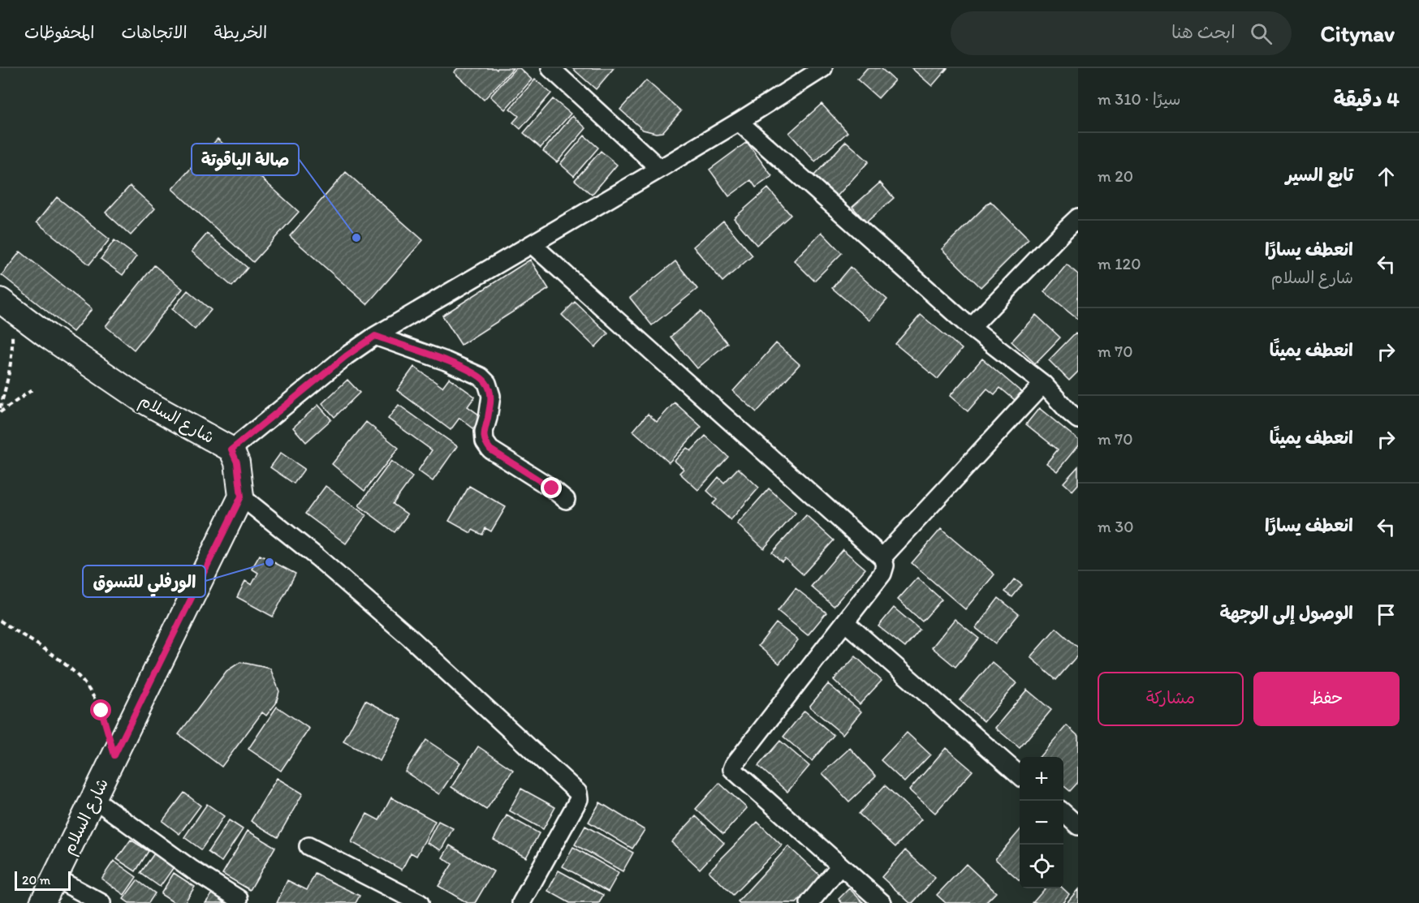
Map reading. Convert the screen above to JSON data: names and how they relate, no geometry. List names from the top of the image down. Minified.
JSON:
{"streets":{"main road":["شارع السلام"]},"places":["صالة الياقوتة","الورفلي للتسوق"],"scale_bar":"20 m","page":{"header":"Citynav","search":"ابحث هنا","nav":["الخريطة","الاتجاهات","المحفوظات"],"heading":["4 دقيقة","سيرًا · 310 m"],"list":[["تابع السير","20 m"],["انعطف يسارًا","شارع السلام","120 m"],["انعطف يمينًا","70 m"],["انعطف يمينًا","70 m"],["انعطف يسارًا","30 m"],"الوصول إلى الوجهة"],"buttons":["حفظ","مشاركة"],"map_buttons":["+","−"],"scale":"20 m"}}
